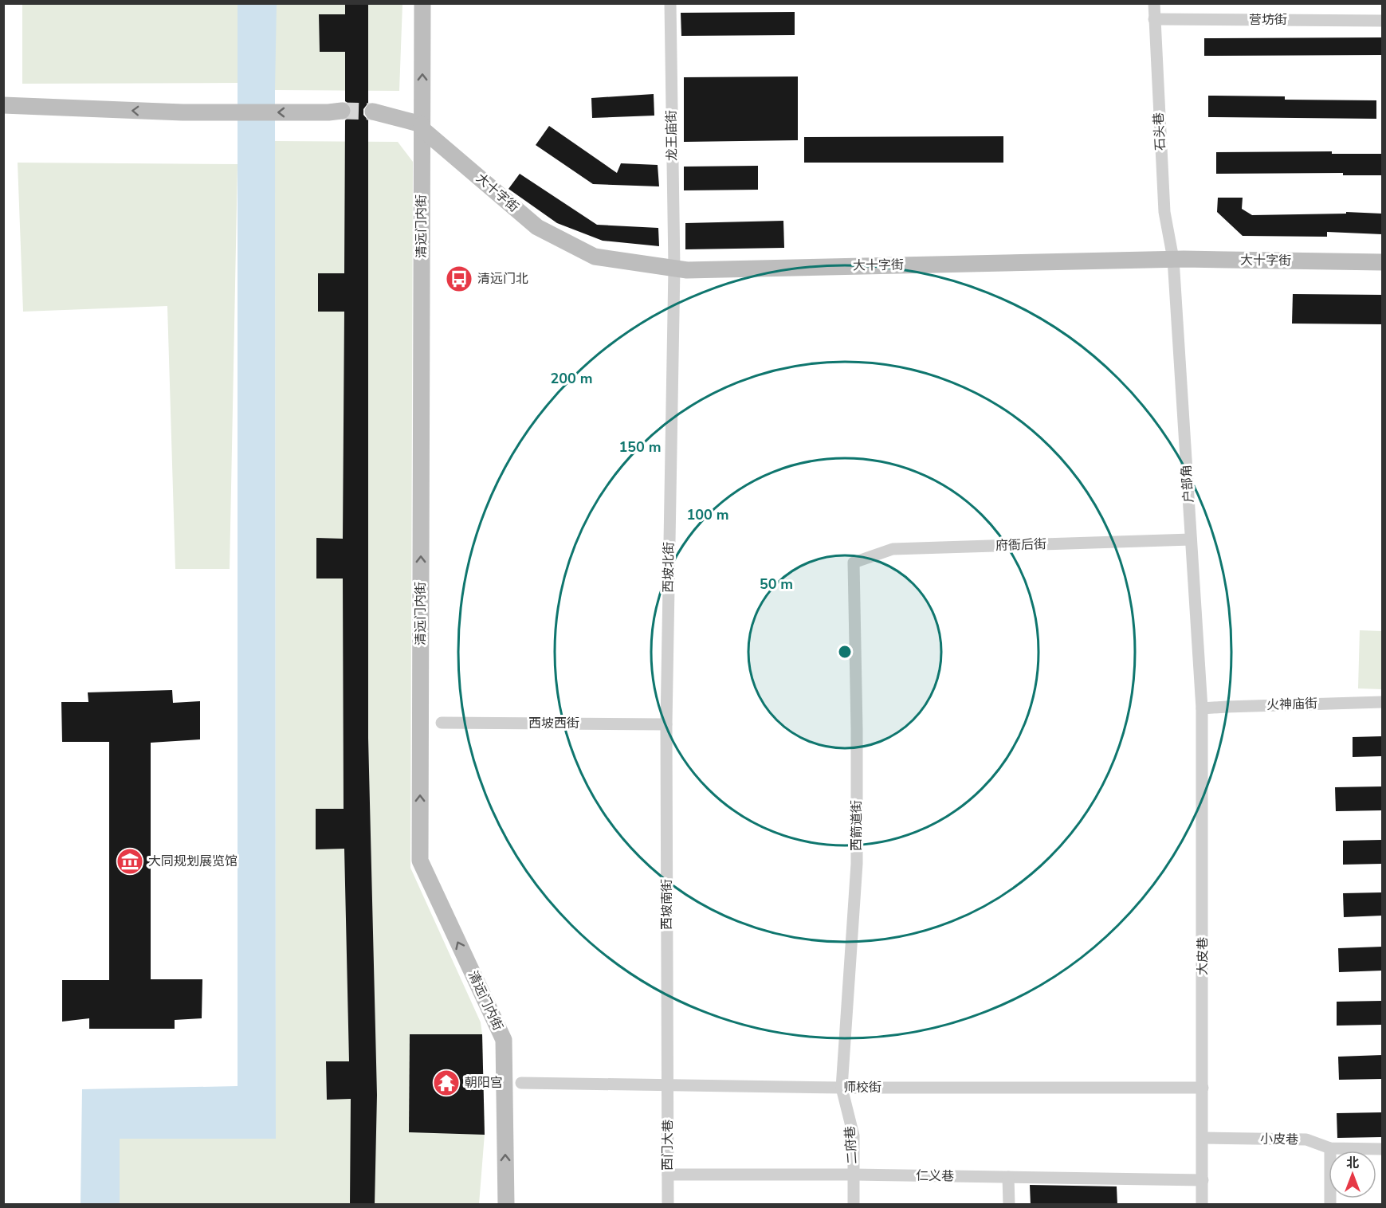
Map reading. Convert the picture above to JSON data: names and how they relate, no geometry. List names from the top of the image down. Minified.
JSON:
{"streets":{"main road":["大十字街","清远门内街"],"street":["营坊街","石头巷","龙王庙街","户部角","府衙后街","西坡北街","火神庙街","西坡西街","西箭道街","西坡南街","大皮巷","师校街","小皮巷","西门大巷","二府巷","仁义巷"]},"crossings":[["营坊街","石头巷"],["石头巷","大十字街"],["石头巷","户部角"],["龙王庙街","大十字街"],["龙王庙街","西坡北街"],["大十字街","清远门内街"],["大十字街","户部角"],["大十字街","西坡北街"],["户部角","府衙后街"],["户部角","火神庙街"],["户部角","大皮巷"],["府衙后街","西箭道街"],["西坡北街","西坡西街"],["西坡北街","西坡南街"],["火神庙街","大皮巷"],["西坡西街","西坡南街"],["西箭道街","师校街"],["西箭道街","二府巷"],["西坡南街","师校街"],["西坡南街","西门大巷"],["大皮巷","师校街"],["大皮巷","小皮巷"],["大皮巷","仁义巷"],["师校街","西门大巷"],["师校街","二府巷"],["西门大巷","仁义巷"],["二府巷","仁义巷"]],"one_way":["清远门内街"],"places":{"bus stop":["清远门北"],"museum":["大同规划展览馆"],"temple":["朝阳宫"]},"north":"top","rings":["200 m","150 m","100 m","50 m"]}
